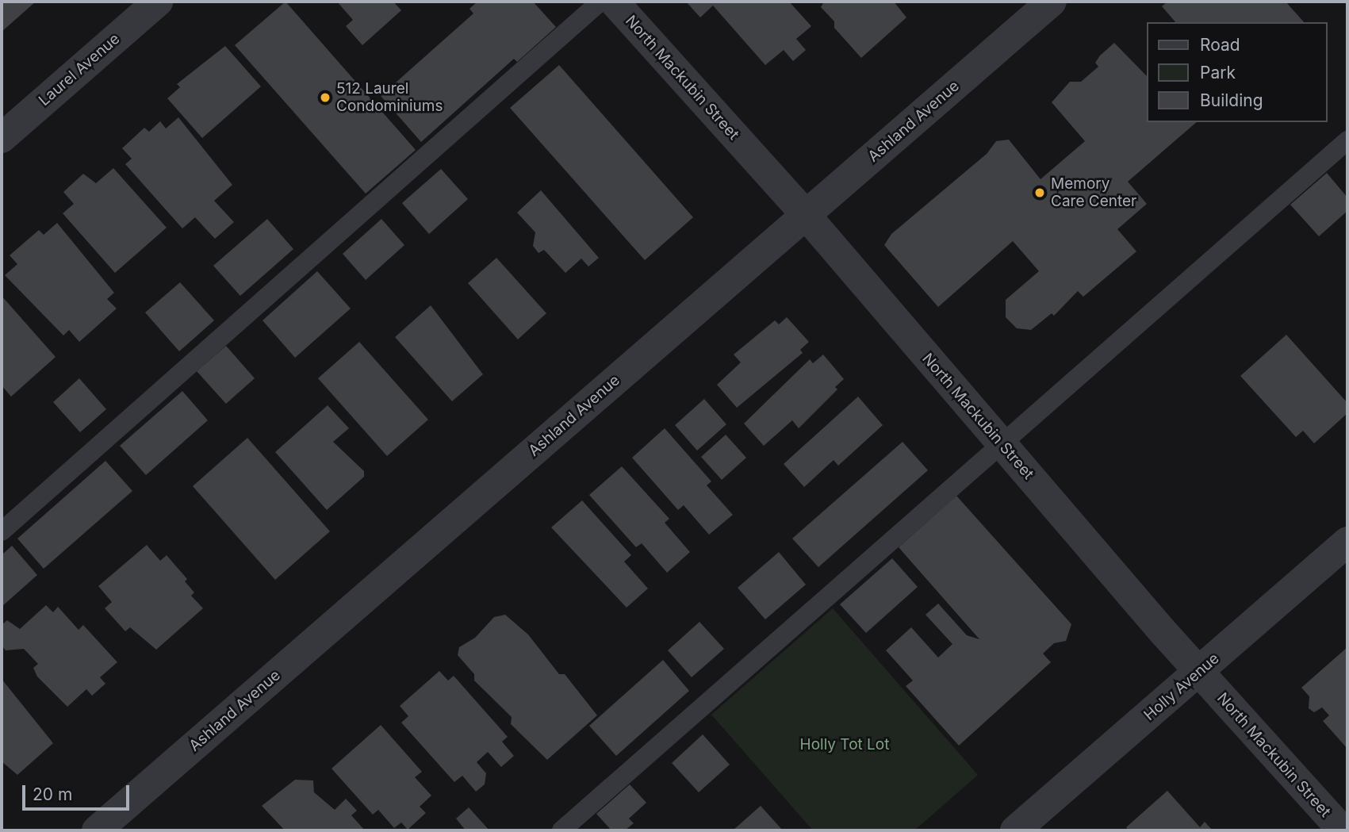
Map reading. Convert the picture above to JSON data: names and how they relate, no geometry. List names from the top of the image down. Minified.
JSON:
{"streets":{"street":["Laurel Avenue","North Mackubin Street","Ashland Avenue","Holly Avenue"]},"crossings":[["North Mackubin Street","Ashland Avenue"],["North Mackubin Street","Holly Avenue"]],"parks":["Holly Tot Lot"],"places":["512 Laurel Condominiums","Memory Care Center"],"legend":["Road","Park","Building"],"scale_bar":"20 m"}
